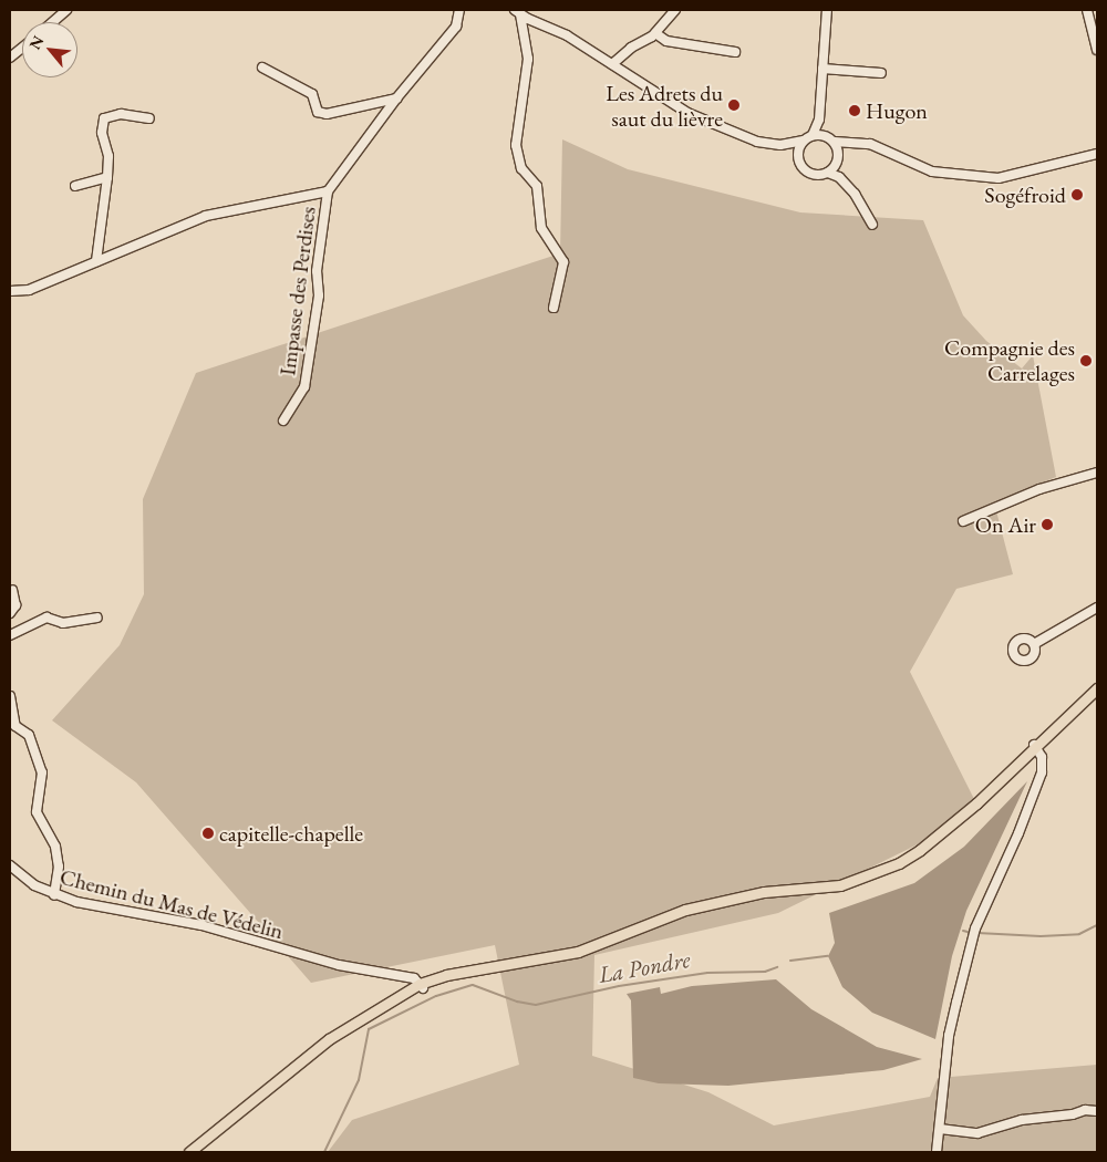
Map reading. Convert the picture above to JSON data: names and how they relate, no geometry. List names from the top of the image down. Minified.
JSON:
{"streets":{"street":["Impasse des Perdises","Chemin du Mas de Védelin"]},"water":["La Pondre"],"places":["Les Adrets du saut du lièvre","Hugon","Sogéfroid","Compagnie des Carrelages","On Air","capitelle-chapelle"],"north":"top left"}
